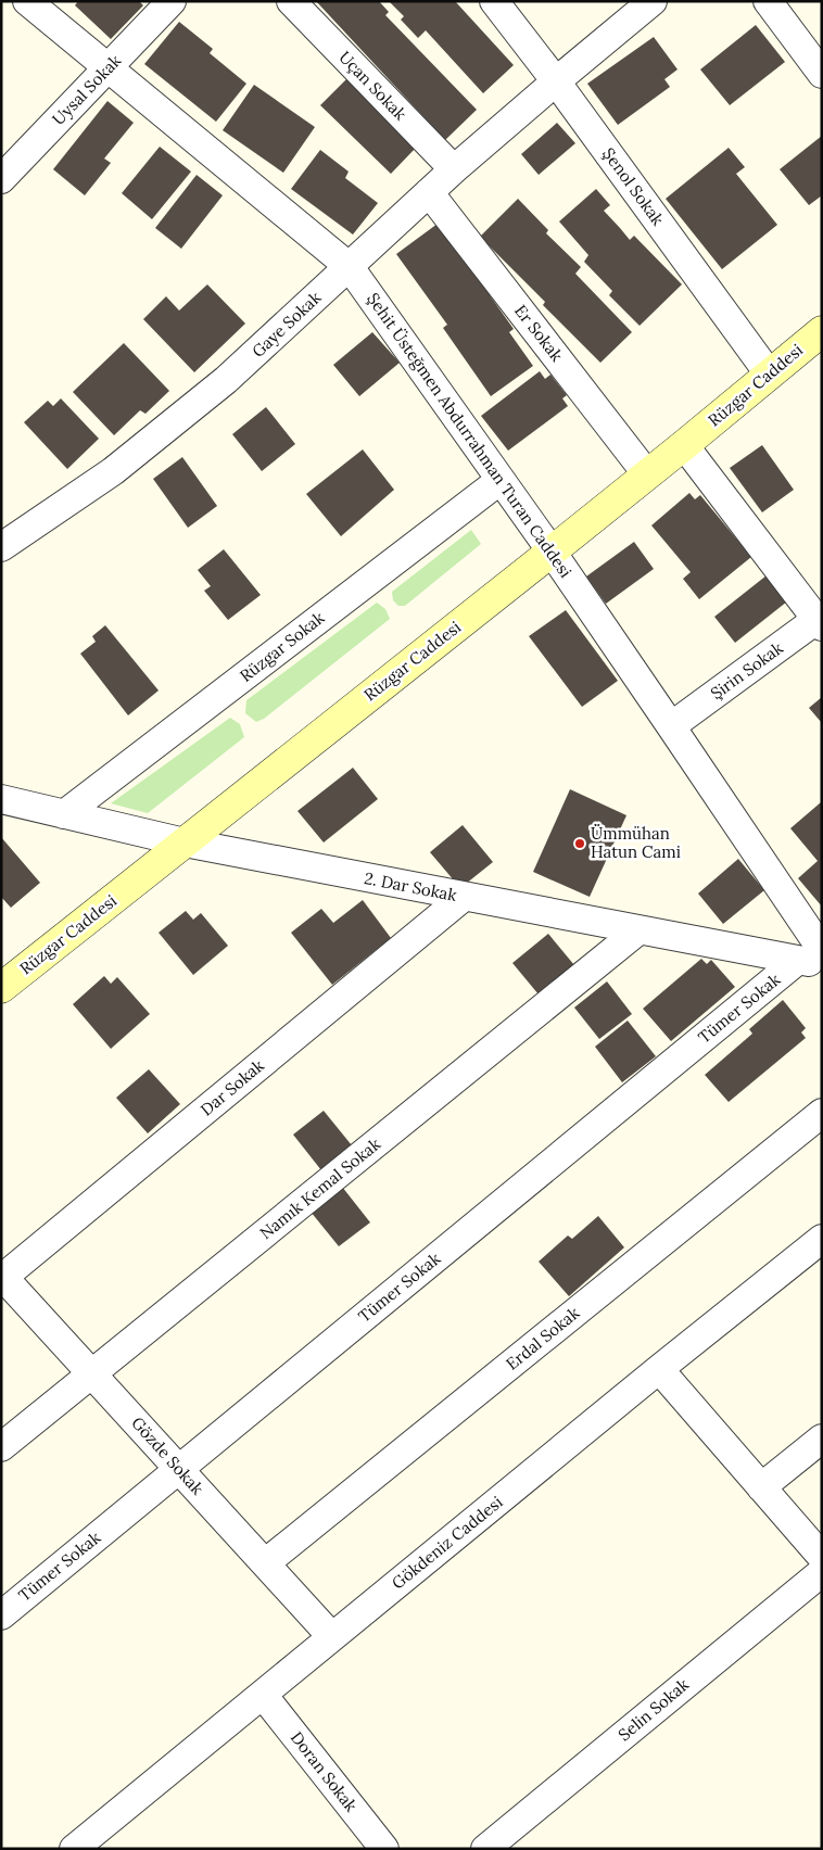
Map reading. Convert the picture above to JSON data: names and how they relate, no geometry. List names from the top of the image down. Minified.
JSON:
{"streets":{"main road":["Rüzgar Caddesi"],"street":["Uçan Sokak","Uysal Sokak","Şenol Sokak","Gaye Sokak","Er Sokak","Şehit Üsteğmen Abdurrahman Turan Caddesi","Rüzgar Sokak","Şirin Sokak","2. Dar Sokak","Tümer Sokak","Dar Sokak","Namık Kemal Sokak","Erdal Sokak","Gözde Sokak","Gökdeniz Caddesi","Selin Sokak","Doran Sokak"]},"crossings":[["Uçan Sokak","Gaye Sokak"],["Uysal Sokak","Şehit Üsteğmen Abdurrahman Turan Caddesi"],["Şenol Sokak","Gaye Sokak"],["Şenol Sokak","Rüzgar Caddesi"],["Gaye Sokak","Er Sokak"],["Gaye Sokak","Şehit Üsteğmen Abdurrahman Turan Caddesi"],["Er Sokak","Rüzgar Caddesi"],["Rüzgar Caddesi","Şehit Üsteğmen Abdurrahman Turan Caddesi"],["Rüzgar Caddesi","2. Dar Sokak"],["Şehit Üsteğmen Abdurrahman Turan Caddesi","Rüzgar Sokak"],["Şehit Üsteğmen Abdurrahman Turan Caddesi","Şirin Sokak"],["Şehit Üsteğmen Abdurrahman Turan Caddesi","2. Dar Sokak"],["Şehit Üsteğmen Abdurrahman Turan Caddesi","Tümer Sokak"],["Rüzgar Sokak","2. Dar Sokak"],["2. Dar Sokak","Tümer Sokak"],["2. Dar Sokak","Dar Sokak"],["2. Dar Sokak","Namık Kemal Sokak"],["Tümer Sokak","Gözde Sokak"],["Dar Sokak","Gözde Sokak"],["Namık Kemal Sokak","Gözde Sokak"],["Erdal Sokak","Gözde Sokak"],["Gözde Sokak","Gökdeniz Caddesi"],["Gökdeniz Caddesi","Doran Sokak"]],"places":["Ümmühan Hatun Cami"]}
